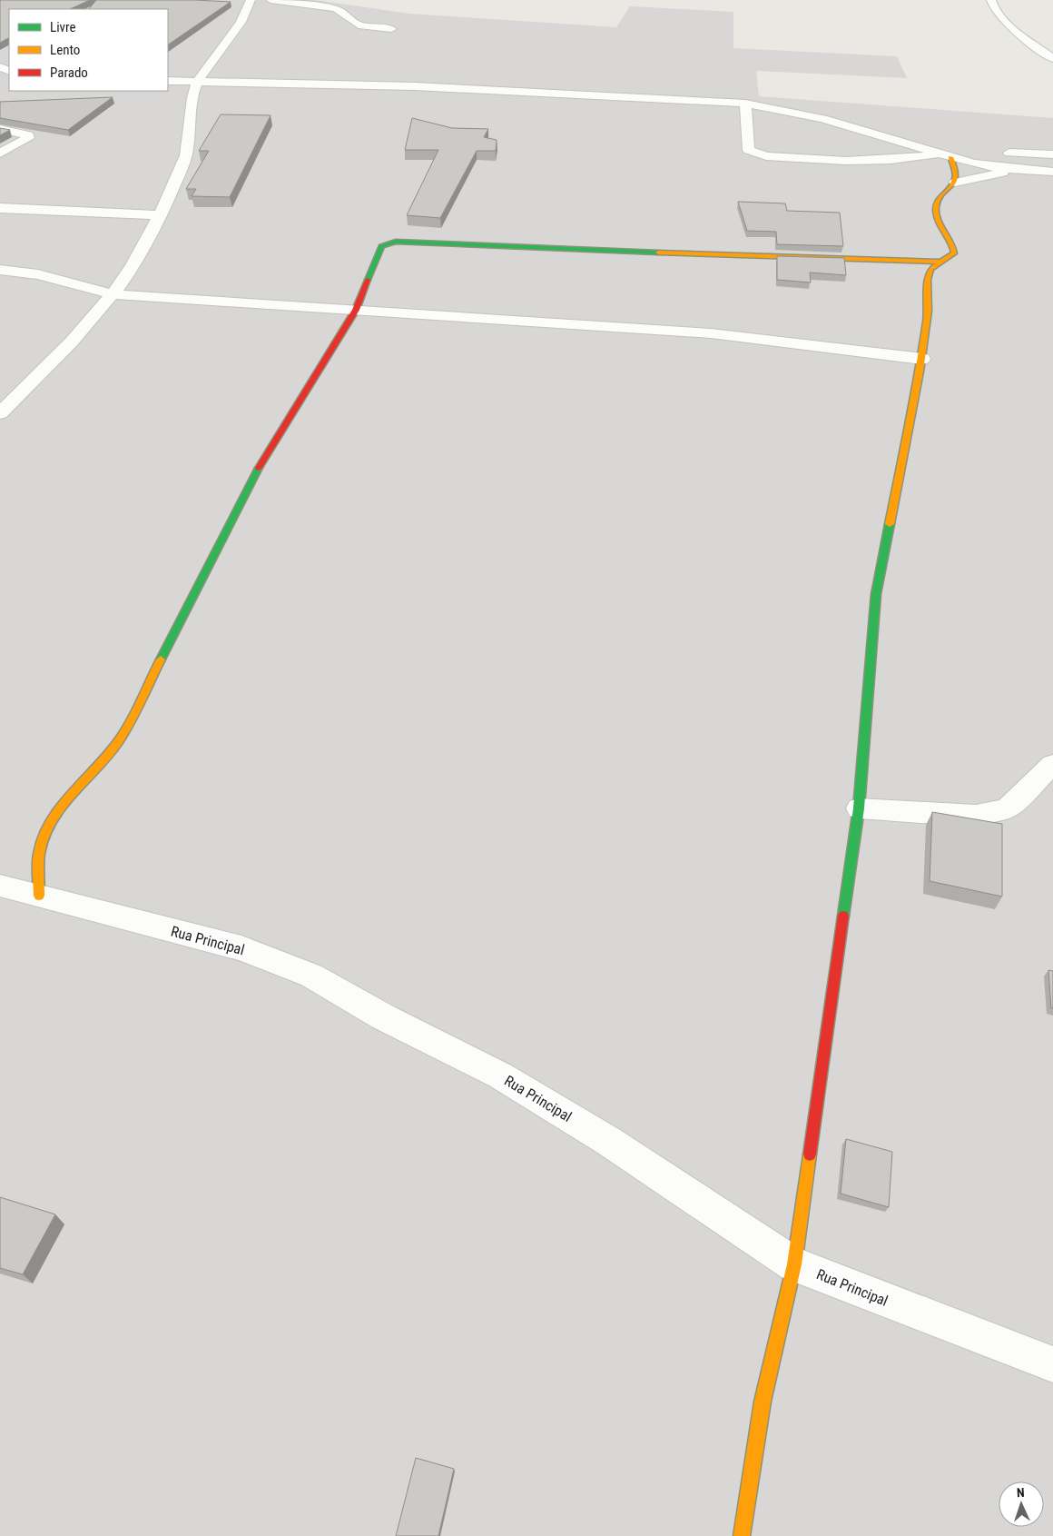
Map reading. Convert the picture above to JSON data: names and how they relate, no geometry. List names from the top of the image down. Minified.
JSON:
{"streets":{"street":["Rua Principal"]},"legend":["Livre","Lento","Parado"],"north":"top"}
